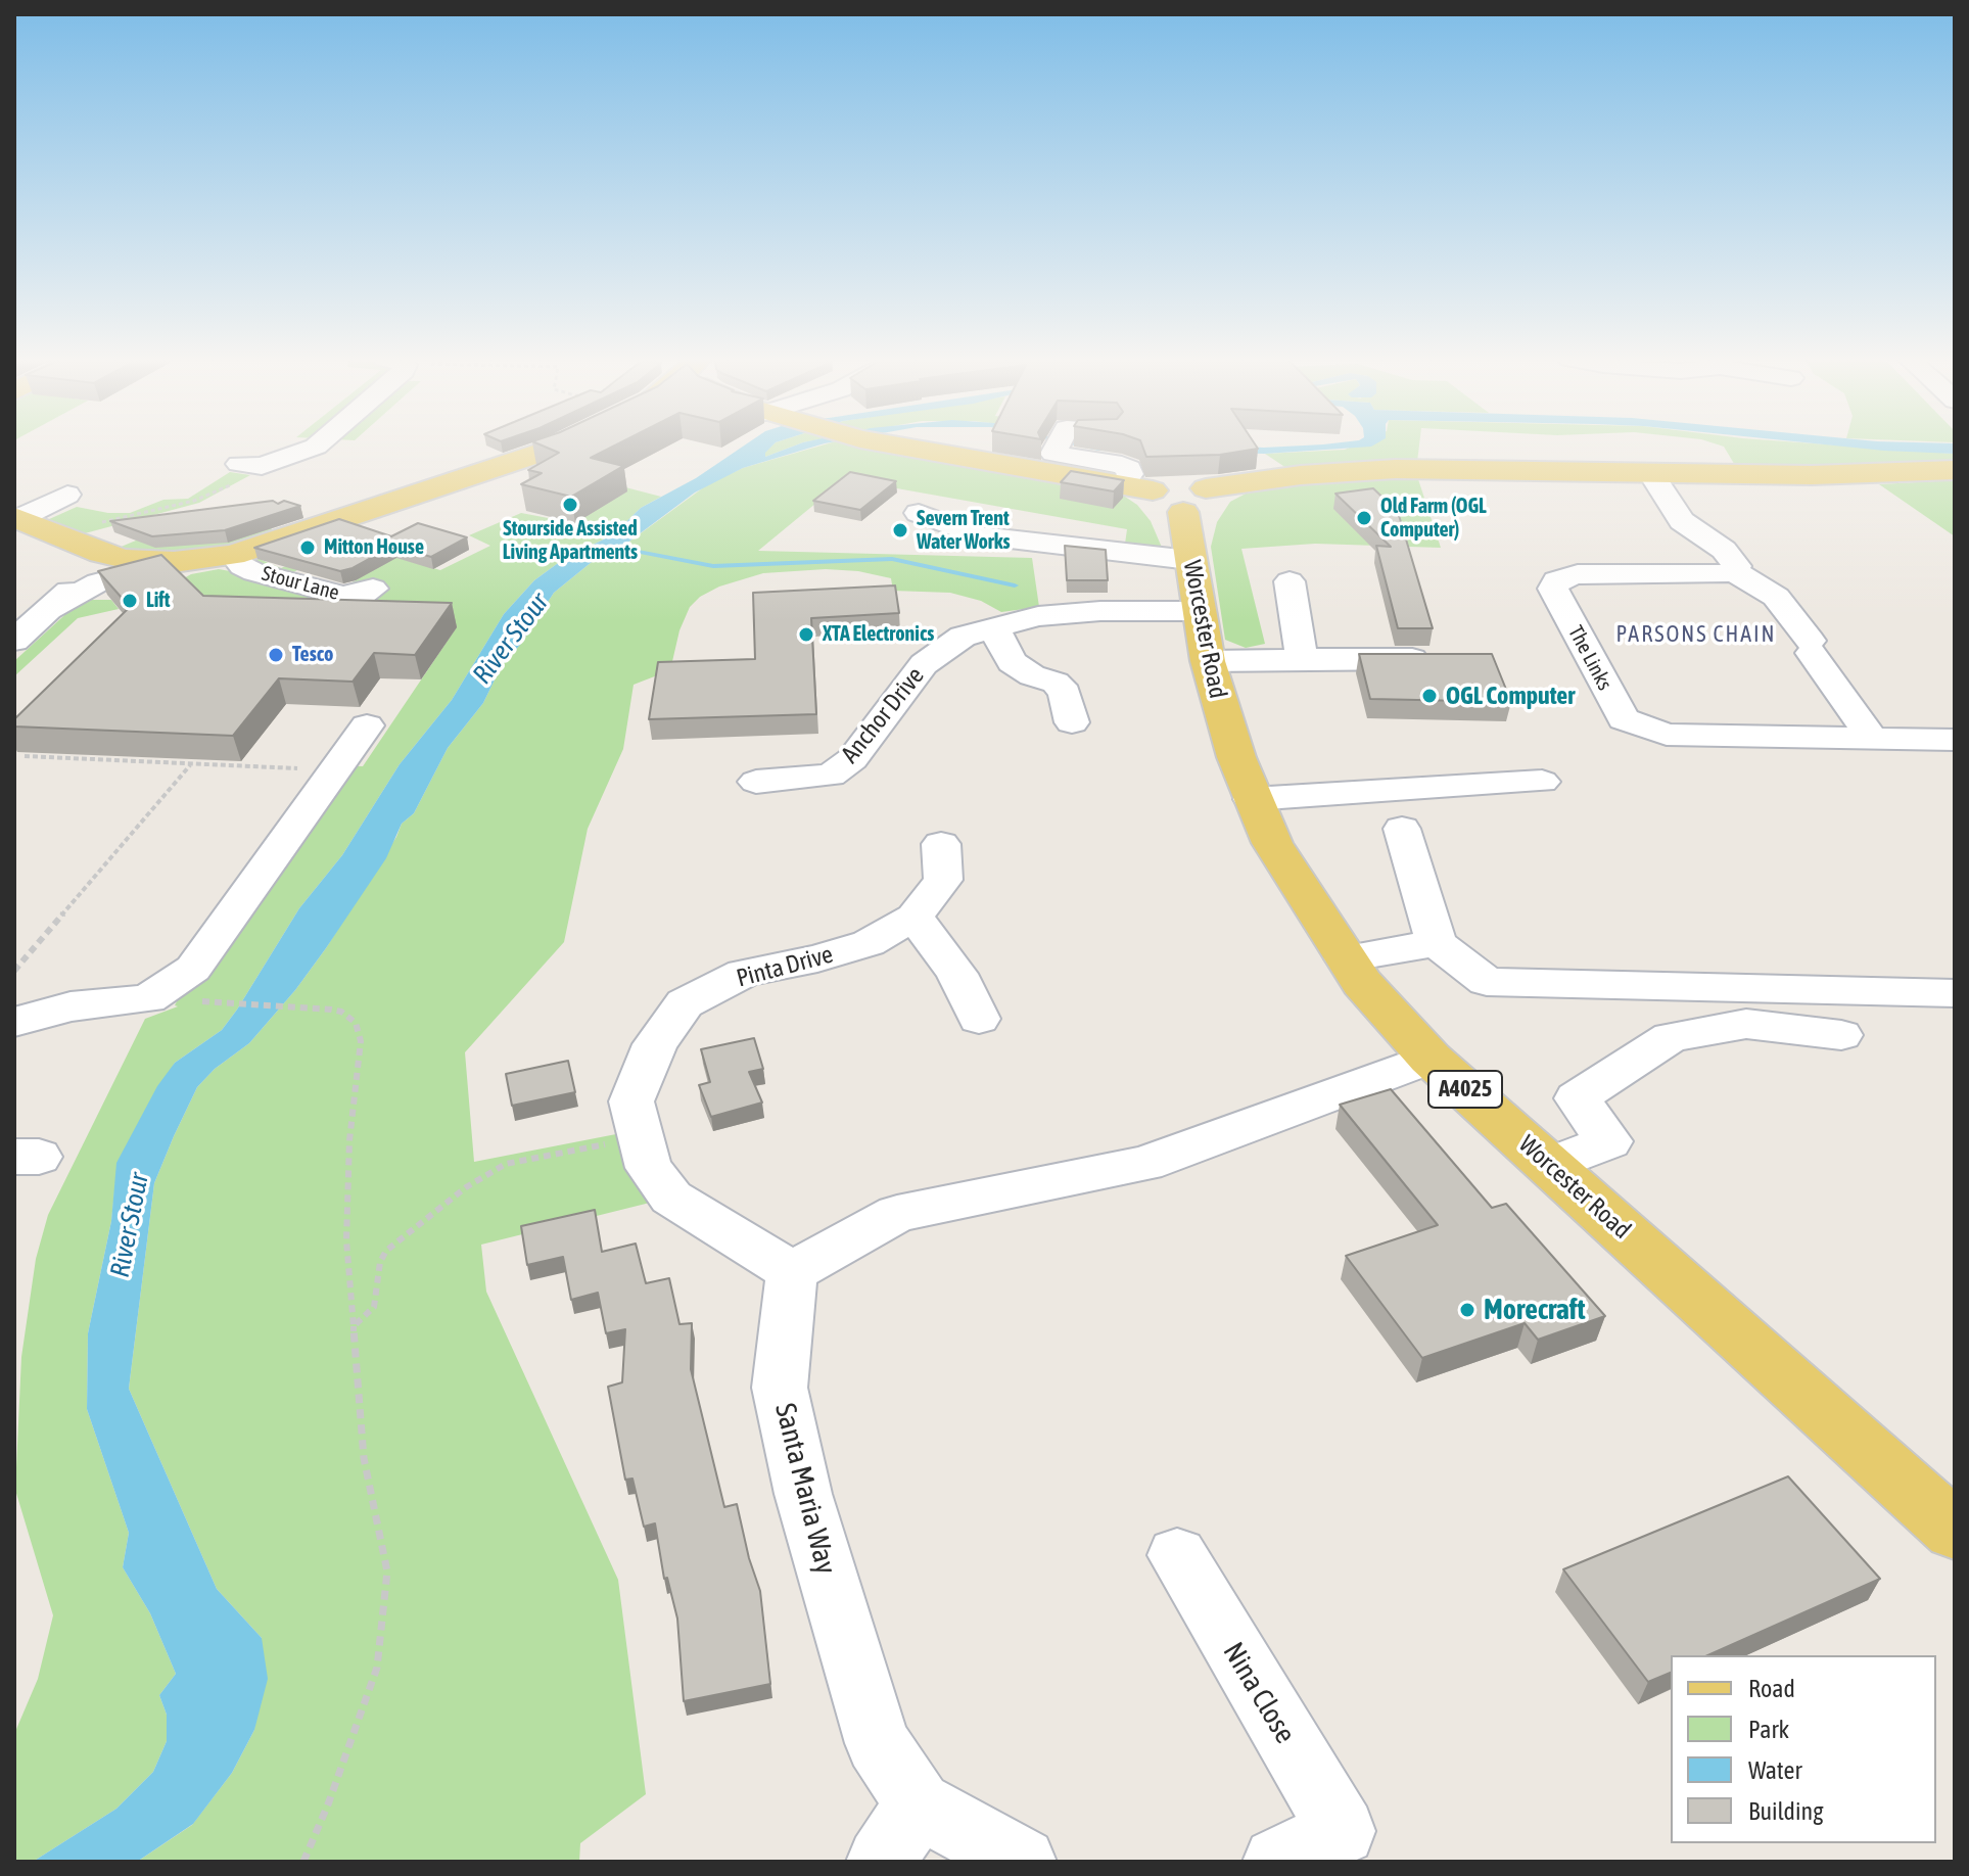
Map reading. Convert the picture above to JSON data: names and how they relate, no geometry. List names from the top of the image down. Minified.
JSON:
{"streets":{"main road":["Worcester Road","A4025"],"street":["Stour Lane","The Links","Anchor Drive","Pinta Drive","Santa Maria Way","Nina Close"]},"crossings":[["Worcester Road","Anchor Drive"],["Pinta Drive","Santa Maria Way"]],"districts":["PARSONS CHAIN"],"water":["River Stour"],"places":["Stourside Assisted Living Apartments","Old Farm (OGL Computer)","Severn Trent Water Works","Mitton House","Lift","XTA Electronics","Tesco","OGL Computer","Morecraft"],"legend":["Road","Park","Water","Building"]}
